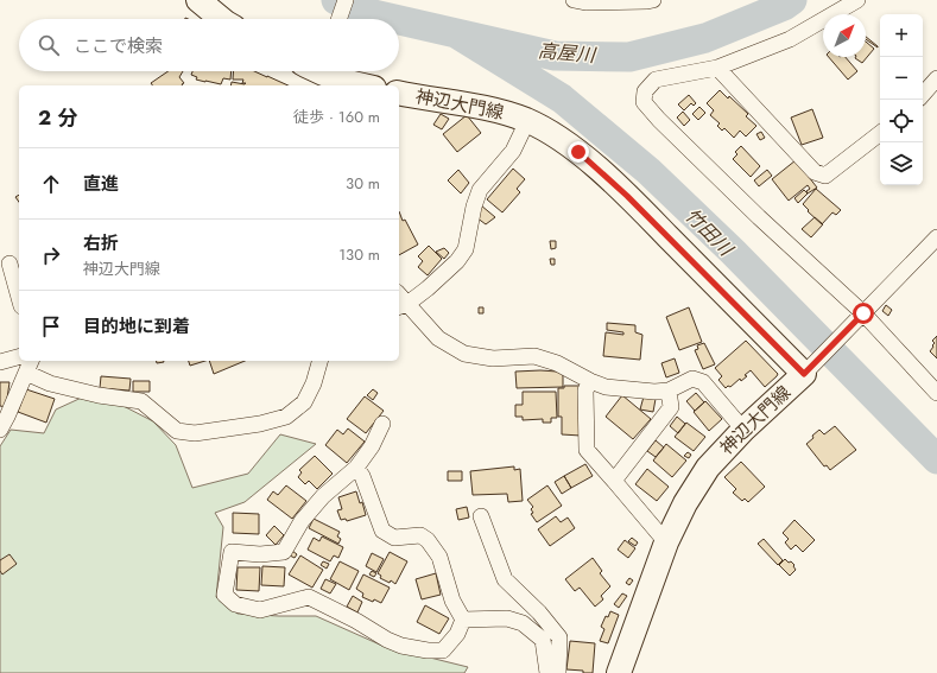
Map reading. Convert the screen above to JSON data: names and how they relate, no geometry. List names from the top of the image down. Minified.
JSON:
{"streets":{"main road":["神辺大門線"]},"water":["高屋川","竹田川"],"north":"top right","page":{"map_buttons":["+","−"],"search":"ここで検索","heading":["2 分","徒歩 · 160 m"],"list":[["直進","30 m"],["右折","神辺大門線","130 m"],"目的地に到着"]}}
